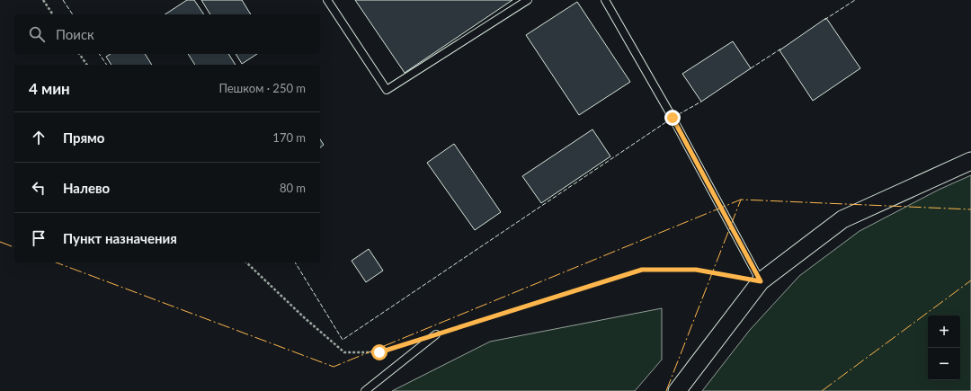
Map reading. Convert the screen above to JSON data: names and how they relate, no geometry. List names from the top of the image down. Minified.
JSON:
{"page":{"search":"Поиск","heading":["4 мин","Пешком · 250 m"],"list":[["Прямо","170 m"],["Налево","80 m"],"Пункт назначения"],"map_buttons":["+","−"]}}
